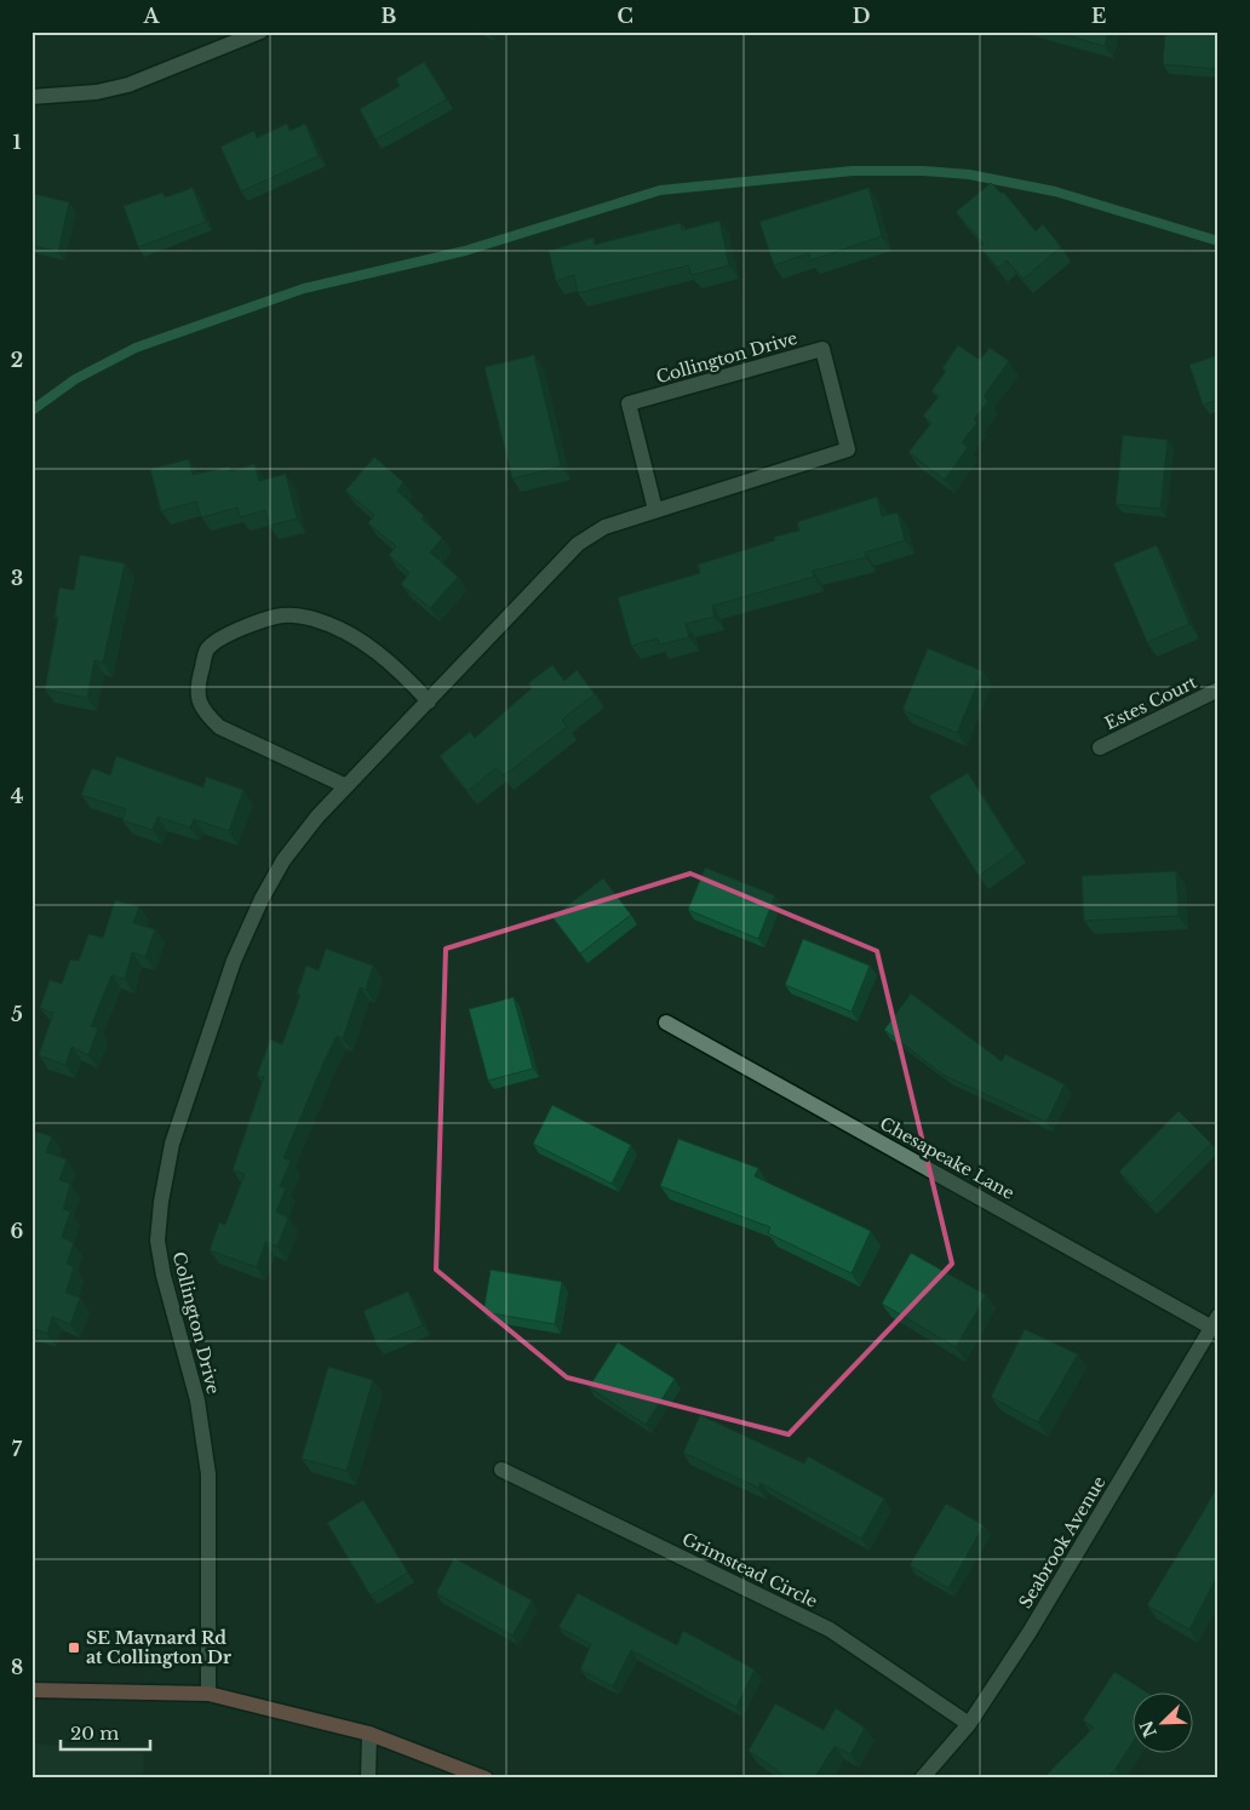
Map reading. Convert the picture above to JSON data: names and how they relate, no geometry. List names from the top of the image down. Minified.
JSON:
{"streets":{"street":["Collington Drive","Estes Court","Chesapeake Lane","Seabrook Avenue","Grimstead Circle"]},"crossings":[["Chesapeake Lane","Seabrook Avenue"],["Seabrook Avenue","Grimstead Circle"]],"places":{"transit":["SE Maynard Rd at Collington Dr"]},"scale_bar":"20 m","north":"bottom left","grid":{"columns":["A","B","C","D","E"],"rows":["1","2","3","4","5","6","7","8"]}}
